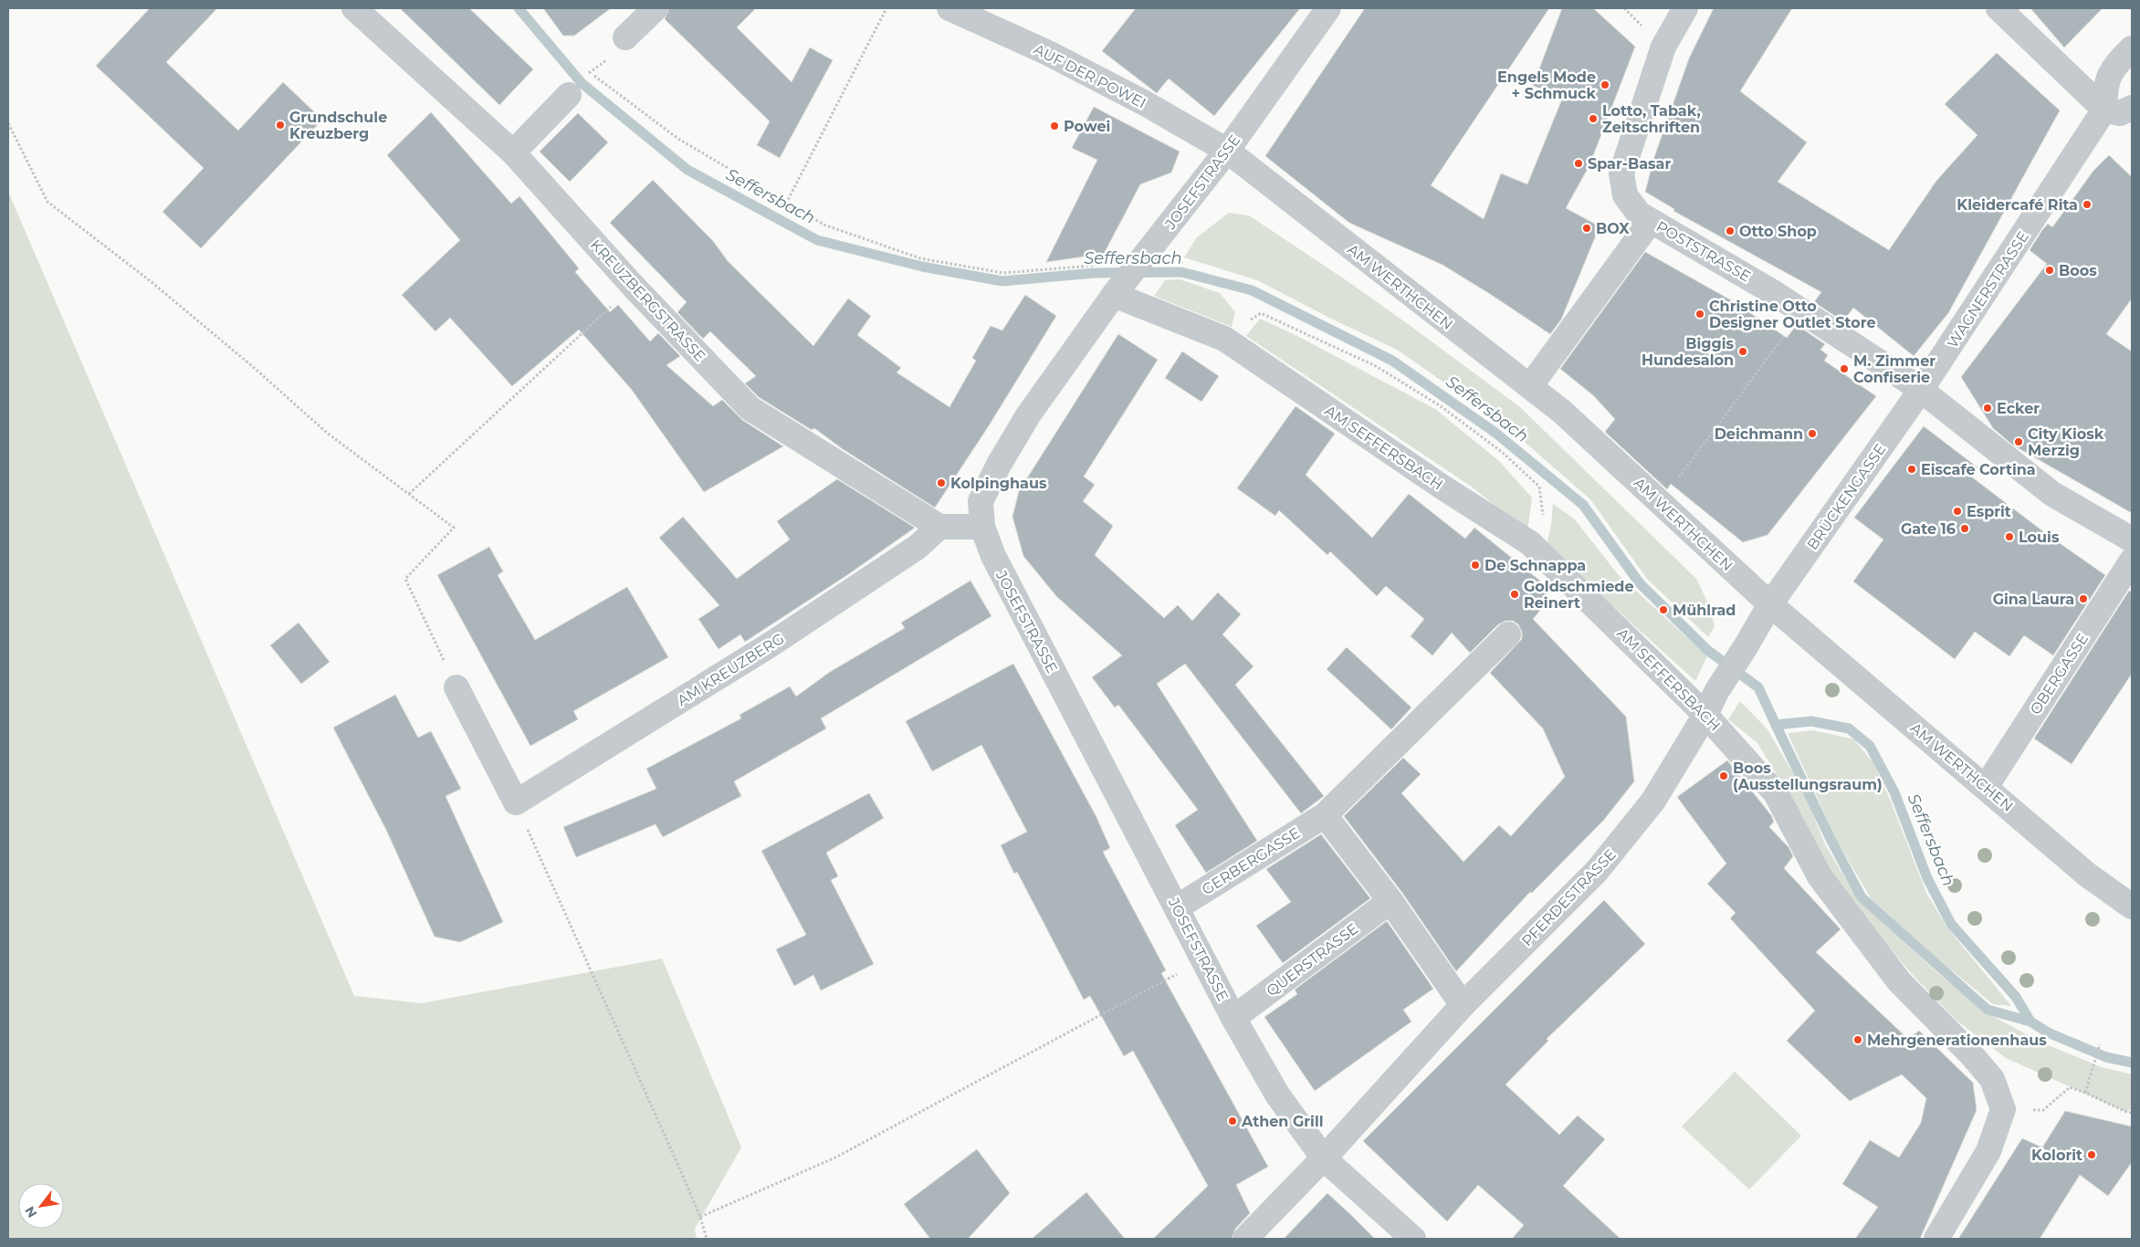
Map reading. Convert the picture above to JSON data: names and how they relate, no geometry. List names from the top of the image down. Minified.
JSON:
{"streets":{"street":["AUF DER POWEI","JOSEFSTRASSE","POSTSTRASSE","AM WERTHCHEN","WAGNERSTRASSE","KREUZBERGSTRASSE","AM SEFFERSBACH","BRÜCKENGASSE","AM KREUZBERG","OBERGASSE","GERBERGASSE","PFERDESTRASSE","QUERSTRASSE"]},"crossings":[["AUF DER POWEI","JOSEFSTRASSE"],["AUF DER POWEI","AM WERTHCHEN"],["JOSEFSTRASSE","AM WERTHCHEN"],["JOSEFSTRASSE","AM SEFFERSBACH"],["JOSEFSTRASSE","GERBERGASSE"],["JOSEFSTRASSE","PFERDESTRASSE"],["JOSEFSTRASSE","QUERSTRASSE"],["POSTSTRASSE","WAGNERSTRASSE"],["POSTSTRASSE","BRÜCKENGASSE"],["AM WERTHCHEN","BRÜCKENGASSE"],["AM WERTHCHEN","OBERGASSE"],["AM WERTHCHEN","PFERDESTRASSE"],["WAGNERSTRASSE","BRÜCKENGASSE"],["KREUZBERGSTRASSE","AM KREUZBERG"],["AM SEFFERSBACH","PFERDESTRASSE"],["BRÜCKENGASSE","PFERDESTRASSE"]],"water":["Seffersbach"],"places":["Engels Mode + Schmuck","Lotto, Tabak, Zeitschriften","Grundschule Kreuzberg","Powei","Spar-Basar","Kleidercafé Rita","BOX","Otto Shop","Boos","Christine Otto Designer Outlet Store","Biggis Hundesalon","M. Zimmer Confiserie","Ecker","Deichmann","City Kiosk Merzig","Eiscafe Cortina","Kolpinghaus","Esprit","Gate 16","Louis","De Schnappa","Goldschmiede Reinert","Gina Laura","Mühlrad","Boos (Ausstellungsraum)","Mehrgenerationenhaus","Athen Grill","Kolorit"],"north":"bottom left"}
